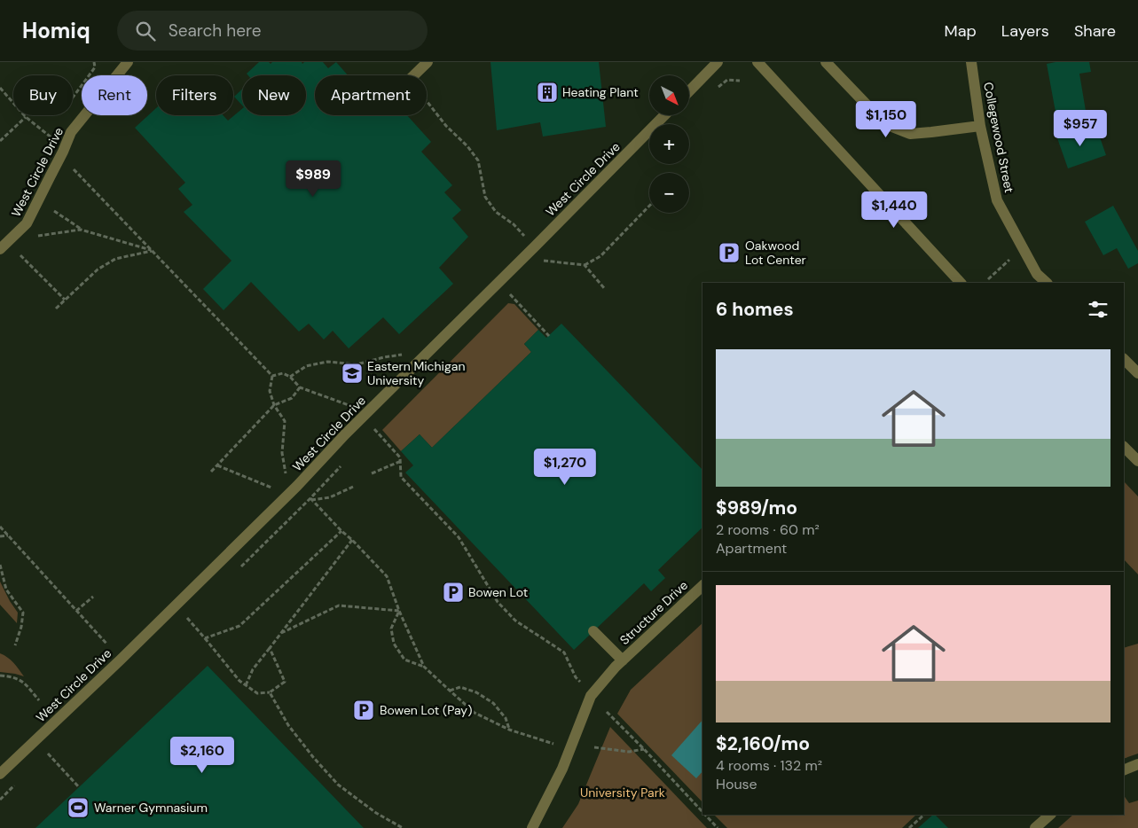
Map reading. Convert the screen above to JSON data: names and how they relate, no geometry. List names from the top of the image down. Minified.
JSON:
{"streets":{"street":["Collegewood Street","West Circle Drive","Structure Drive"]},"parks":["University Park"],"places":{"building":["Heating Plant"],"parking":["Oakwood Lot Center","Bowen Lot","Bowen Lot (Pay)"],"school or university":["Eastern Michigan University"],"sports":["Warner Gymnasium"]},"north":"bottom right","page":{"header":"Homiq","search":"Search here","nav":["Map","Layers","Share"],"map_buttons":["+","−"],"chip":["Buy","Rent","Filters","New","Apartment"],"price":["$1,150","$957","$989","$1,440","$1,270","$2,160"],"heading":"6 homes","list":[{"name":"$989/mo","note":"2 rooms · 60 m² · Apartment"},{"name":"$2,160/mo","note":"4 rooms · 132 m² · House"}]}}
